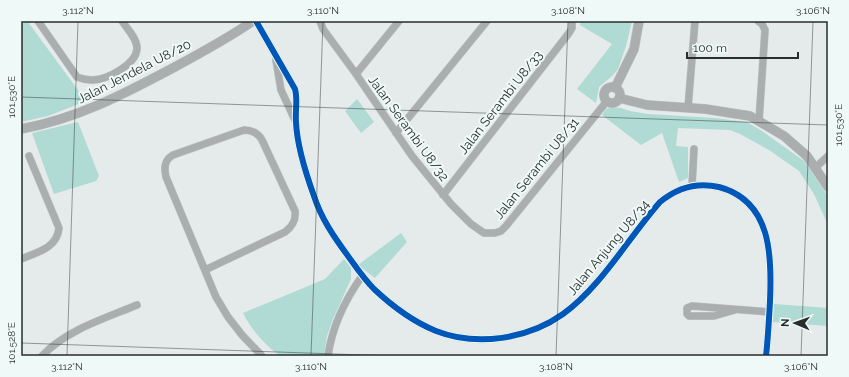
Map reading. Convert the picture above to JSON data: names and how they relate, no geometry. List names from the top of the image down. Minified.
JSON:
{"streets":{"street":["Jalan Jendela U8/20","Jalan Serambi U8/33","Jalan Serambi U8/32","Jalan Serambi U8/31","Jalan Anjung U8/34"]},"crossings":[["Jalan Serambi U8/33","Jalan Serambi U8/32"],["Jalan Serambi U8/33","Jalan Serambi U8/31"],["Jalan Serambi U8/32","Jalan Serambi U8/31"]],"scale_bar":"100 m","north":"left","coordinates":["3.112°N","3.110°N","3.108°N","3.106°N","101.530°E","101.528°E"]}
